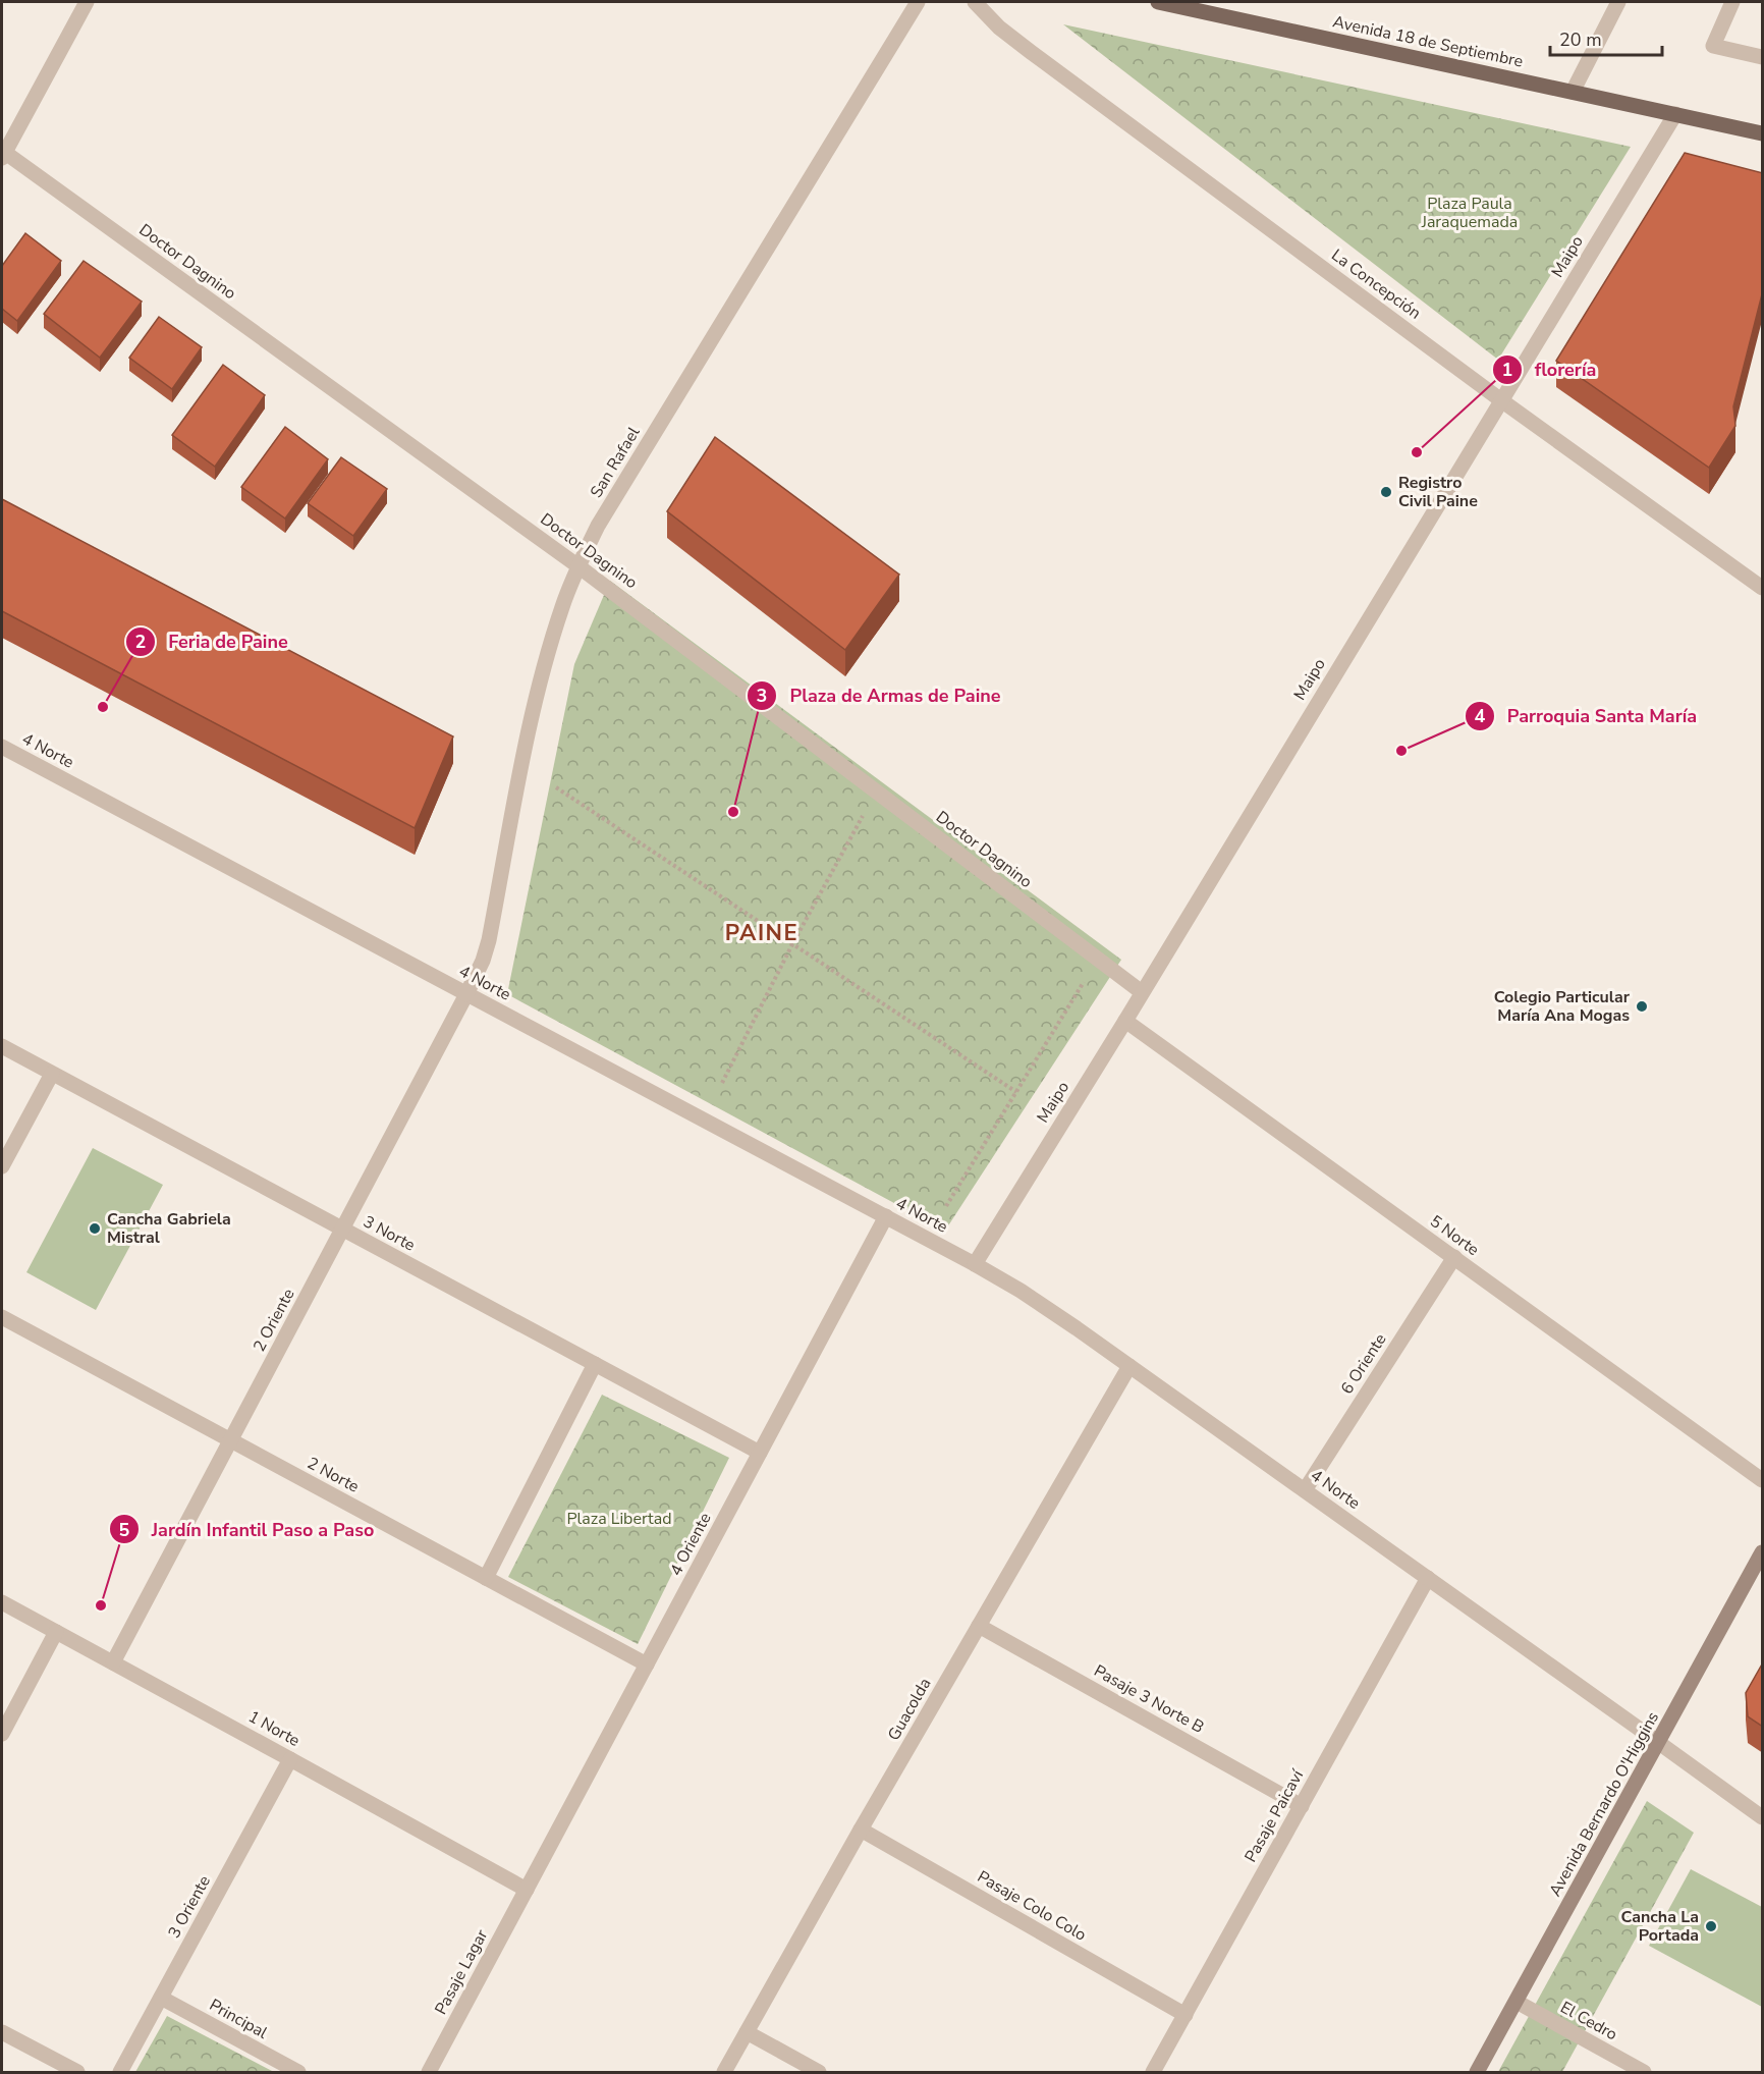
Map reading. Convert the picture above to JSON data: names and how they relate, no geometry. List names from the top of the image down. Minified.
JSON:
{"streets":{"main road":["Avenida 18 de Septiembre","Avenida Bernardo O'Higgins"],"street":["Maipo","Doctor Dagnino","La Concepción","San Rafael","4 Norte","3 Norte","5 Norte","2 Oriente","6 Oriente","2 Norte","4 Oriente","Pasaje 3 Norte B","Guacolda","1 Norte","Pasaje Paicaví","Pasaje Colo Colo","3 Oriente","Pasaje Lagar","Principal","El Cedro"]},"crossings":[["Avenida 18 de Septiembre","Maipo"],["Maipo","Doctor Dagnino"],["Maipo","La Concepción"],["Maipo","4 Norte"],["Maipo","5 Norte"],["Doctor Dagnino","San Rafael"],["San Rafael","4 Norte"],["San Rafael","2 Oriente"],["4 Norte","2 Oriente"],["4 Norte","6 Oriente"],["4 Norte","4 Oriente"],["4 Norte","Guacolda"],["4 Norte","Avenida Bernardo O'Higgins"],["4 Norte","Pasaje Paicaví"],["3 Norte","2 Oriente"],["3 Norte","4 Oriente"],["5 Norte","6 Oriente"],["2 Oriente","2 Norte"],["2 Oriente","1 Norte"],["2 Norte","4 Oriente"],["4 Oriente","1 Norte"],["4 Oriente","Pasaje Lagar"],["Pasaje 3 Norte B","Guacolda"],["Pasaje 3 Norte B","Pasaje Paicaví"],["Guacolda","Pasaje Colo Colo"],["1 Norte","3 Oriente"],["1 Norte","Pasaje Lagar"],["Avenida Bernardo O'Higgins","El Cedro"],["Pasaje Paicaví","Pasaje Colo Colo"],["3 Oriente","Principal"]],"districts":["PAINE"],"parks":["Plaza Paula Jaraquemada","Plaza Libertad"],"places":["florería","Registro Civil Paine","Feria de Paine","Parroquia Santa María","Plaza de Armas de Paine","Colegio Particular María Ana Mogas","Cancha Gabriela Mistral","Jardín Infantil Paso a Paso","Cancha La Portada"],"scale_bar":"20 m"}
